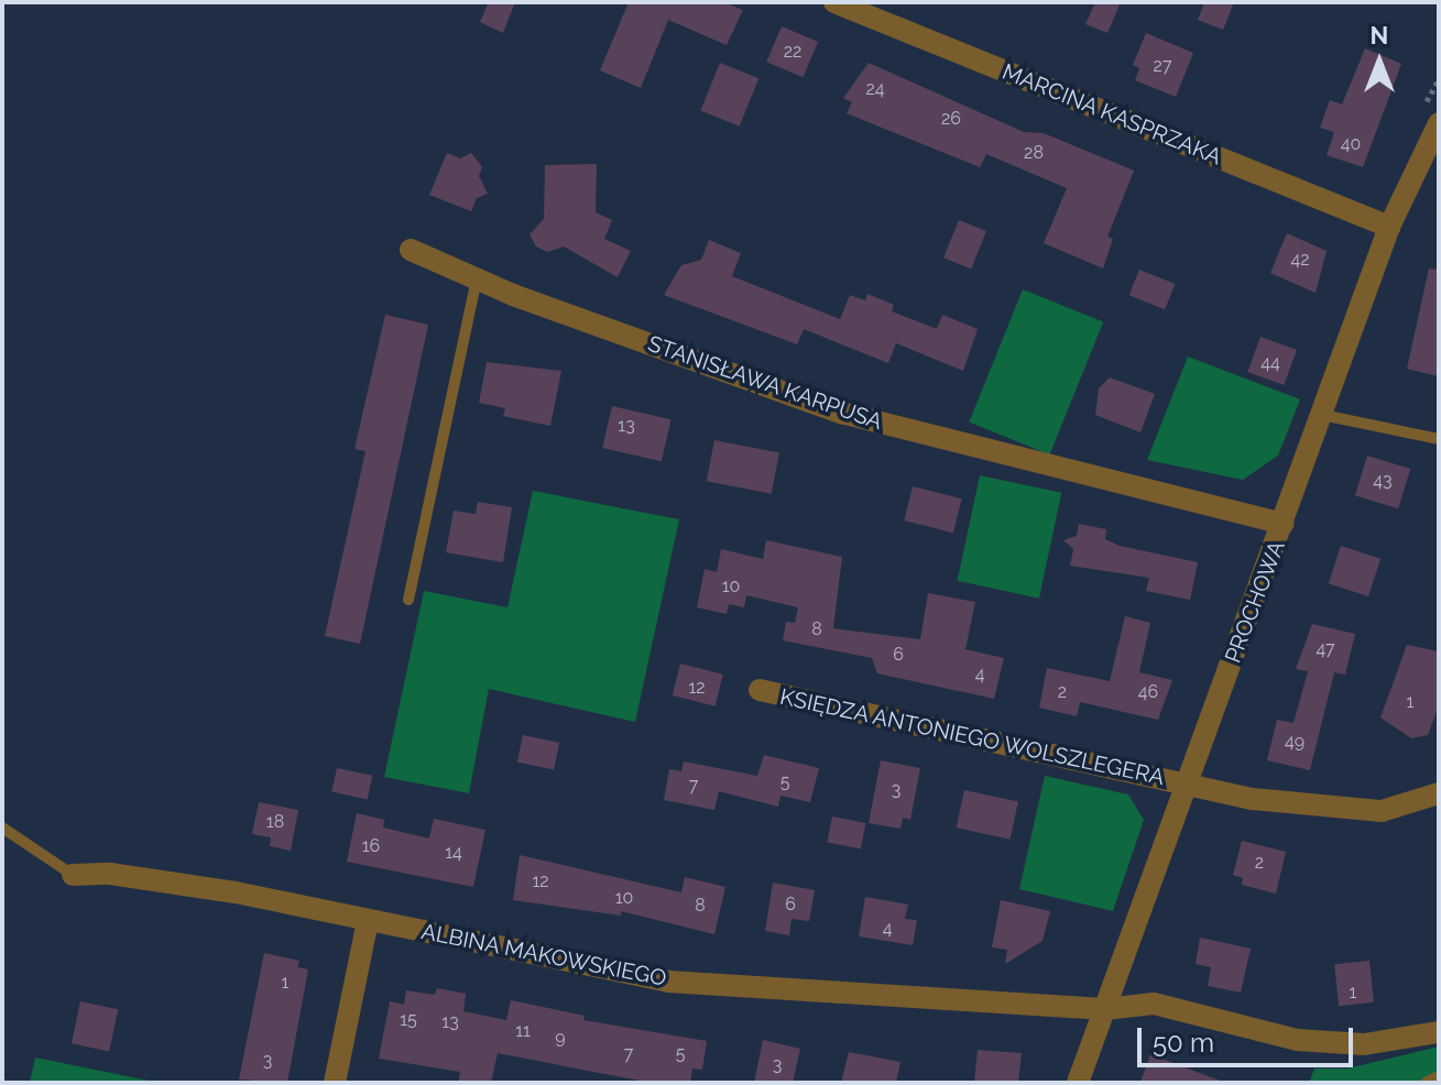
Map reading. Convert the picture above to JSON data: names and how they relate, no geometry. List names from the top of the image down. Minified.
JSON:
{"streets":{"street":["MARCINA KASPRZAKA","STANISŁAWA KARPUSA","PROCHOWA","KSIĘDZA ANTONIEGO WOLSZLEGERA","ALBINA MAKOWSKIEGO"]},"crossings":[["MARCINA KASPRZAKA","PROCHOWA"],["STANISŁAWA KARPUSA","PROCHOWA"],["PROCHOWA","KSIĘDZA ANTONIEGO WOLSZLEGERA"],["PROCHOWA","ALBINA MAKOWSKIEGO"]],"house_numbers":["22","27","24","26","40","28","42","44","13","43","10","8","47","6","4","12","2","46","1","49","5","7","3","18","16","14","2","12","10","6","8","4","1","1","15","13","11","9","7","5","3","3"],"scale_bar":"50 m","north":"top"}
